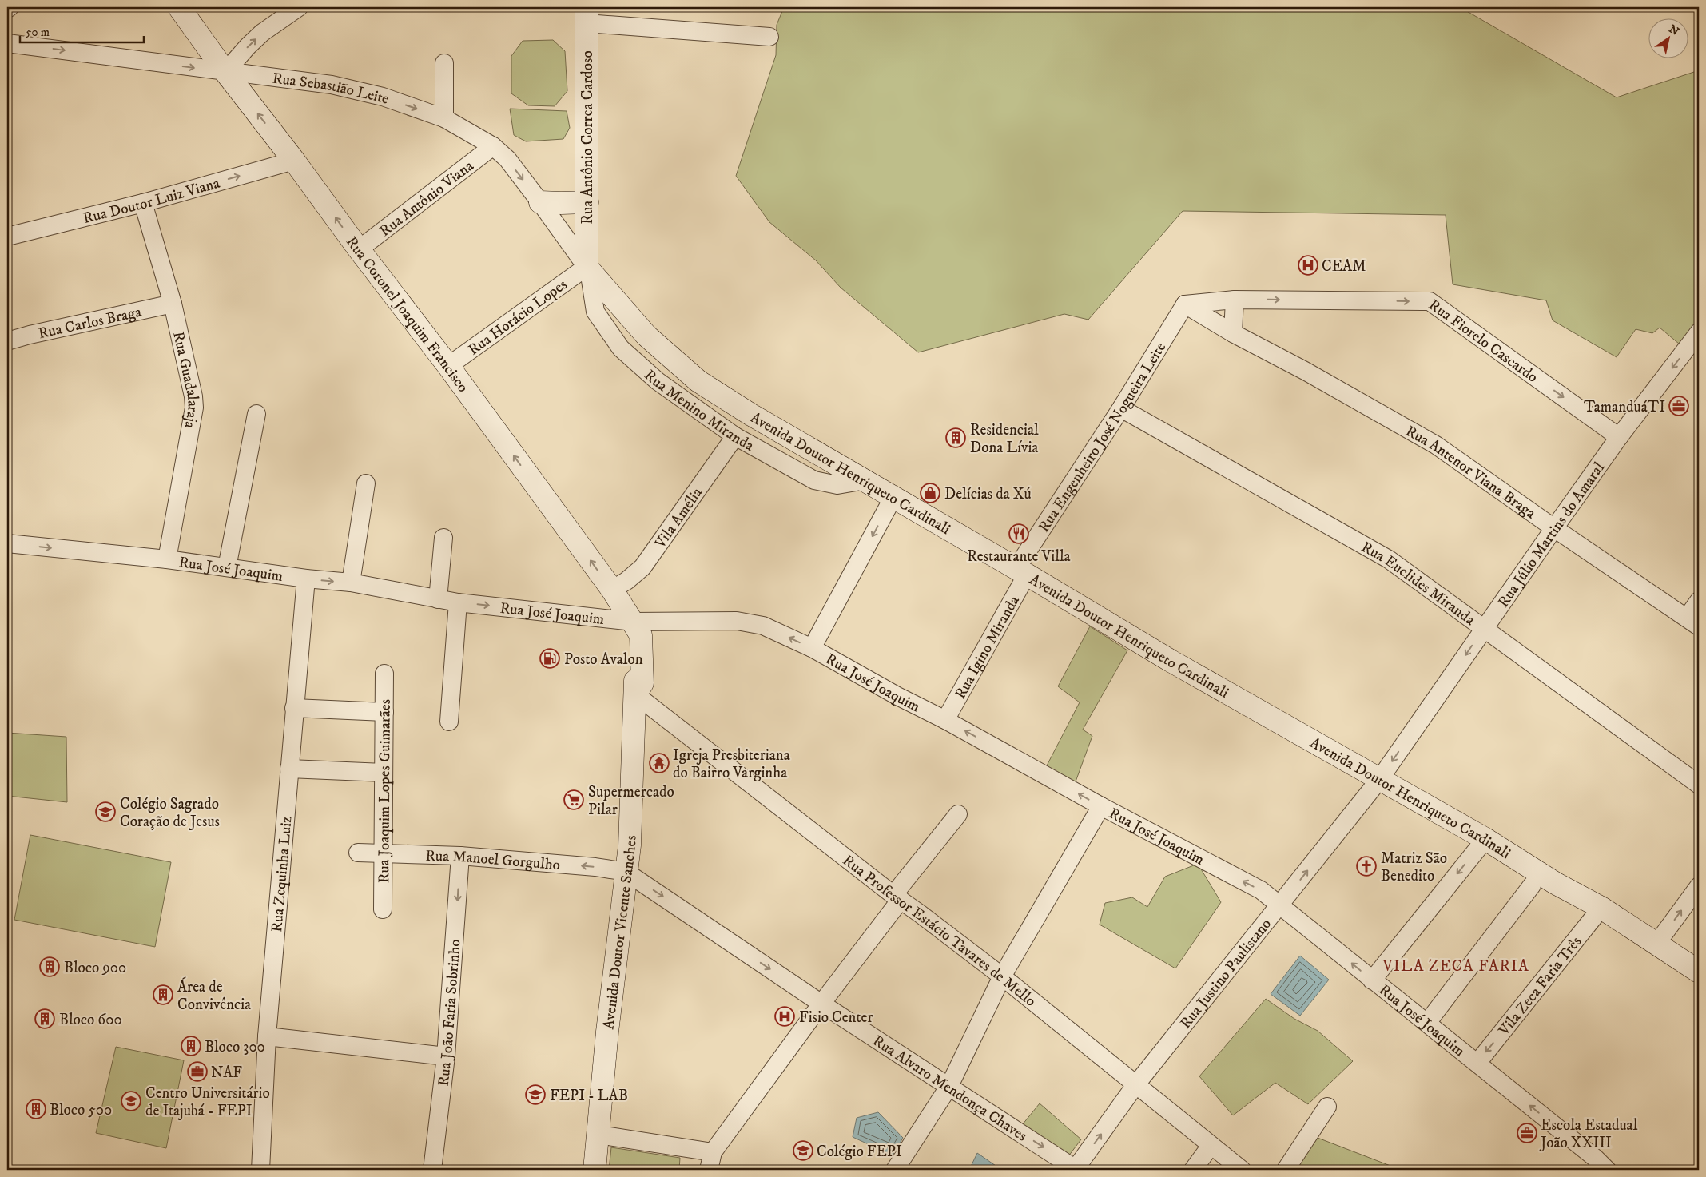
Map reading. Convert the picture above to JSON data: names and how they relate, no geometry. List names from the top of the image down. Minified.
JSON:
{"streets":{"main road":["Rua Antônio Correa Cardoso","Rua Coronel Joaquim Francisco","Avenida Doutor Henriqueto Cardinali","Avenida Doutor Vicente Sanches"],"street":["Rua Sebastião Leite","Rua Antônio Viana","Rua Doutor Luiz Viana","Rua Horácio Lopes","Rua Carlos Braga","Rua Fiorelo Cascardo","Rua Guadalaraja","Rua Menino Miranda","Rua Engenheiro José Nogueira Leite","Rua Antenor Viana Braga","Vila Amélia","Rua Júlio Martins do Amaral","Rua José Joaquim","Rua Euclides Miranda","Rua Igino Miranda","Rua Joaquim Lopes Guimarães","Rua Manoel Gorgulho","Rua Zequinha Luiz","Rua Professor Estácio Tavares de Mello","Rua Justino Paulistano","Vila Zeca Faria Três","Rua João Faria Sobrinho","Rua Alvaro Mendonça Chaves"]},"crossings":[["Rua Sebastião Leite","Rua Antônio Correa Cardoso"],["Rua Sebastião Leite","Rua Antônio Viana"],["Rua Sebastião Leite","Rua Coronel Joaquim Francisco"],["Rua Sebastião Leite","Rua Horácio Lopes"],["Rua Sebastião Leite","Rua Menino Miranda"],["Rua Sebastião Leite","Avenida Doutor Henriqueto Cardinali"],["Rua Antônio Correa Cardoso","Rua Horácio Lopes"],["Rua Antônio Correa Cardoso","Rua Menino Miranda"],["Rua Antônio Correa Cardoso","Avenida Doutor Henriqueto Cardinali"],["Rua Antônio Viana","Rua Coronel Joaquim Francisco"],["Rua Doutor Luiz Viana","Rua Coronel Joaquim Francisco"],["Rua Doutor Luiz Viana","Rua Guadalaraja"],["Rua Coronel Joaquim Francisco","Rua Horácio Lopes"],["Rua Coronel Joaquim Francisco","Vila Amélia"],["Rua Coronel Joaquim Francisco","Rua José Joaquim"],["Rua Coronel Joaquim Francisco","Avenida Doutor Vicente Sanches"],["Rua Horácio Lopes","Rua Menino Miranda"],["Rua Horácio Lopes","Avenida Doutor Henriqueto Cardinali"],["Rua Carlos Braga","Rua Guadalaraja"],["Rua Fiorelo Cascardo","Rua Engenheiro José Nogueira Leite"],["Rua Fiorelo Cascardo","Rua Antenor Viana Braga"],["Rua Fiorelo Cascardo","Rua Júlio Martins do Amaral"],["Rua Guadalaraja","Rua José Joaquim"],["Rua Menino Miranda","Avenida Doutor Henriqueto Cardinali"],["Rua Menino Miranda","Vila Amélia"],["Rua Engenheiro José Nogueira Leite","Avenida Doutor Henriqueto Cardinali"],["Rua Engenheiro José Nogueira Leite","Rua Antenor Viana Braga"],["Rua Engenheiro José Nogueira Leite","Rua Euclides Miranda"],["Rua Engenheiro José Nogueira Leite","Rua Igino Miranda"],["Avenida Doutor Henriqueto Cardinali","Rua Júlio Martins do Amaral"],["Avenida Doutor Henriqueto Cardinali","Rua Igino Miranda"],["Avenida Doutor Henriqueto Cardinali","Rua Justino Paulistano"],["Avenida Doutor Henriqueto Cardinali","Vila Zeca Faria Três"],["Rua Antenor Viana Braga","Rua Júlio Martins do Amaral"],["Rua Júlio Martins do Amaral","Rua Euclides Miranda"],["Rua Júlio Martins do Amaral","Rua Justino Paulistano"],["Rua José Joaquim","Rua Igino Miranda"],["Rua José Joaquim","Rua Zequinha Luiz"],["Rua José Joaquim","Avenida Doutor Vicente Sanches"],["Rua José Joaquim","Rua Justino Paulistano"],["Rua José Joaquim","Vila Zeca Faria Três"],["Rua Joaquim Lopes Guimarães","Rua Manoel Gorgulho"],["Rua Manoel Gorgulho","Avenida Doutor Vicente Sanches"],["Rua Manoel Gorgulho","Rua João Faria Sobrinho"],["Rua Manoel Gorgulho","Rua Alvaro Mendonça Chaves"],["Rua Professor Estácio Tavares de Mello","Avenida Doutor Vicente Sanches"],["Rua Professor Estácio Tavares de Mello","Rua Justino Paulistano"],["Avenida Doutor Vicente Sanches","Rua Alvaro Mendonça Chaves"],["Rua Justino Paulistano","Rua Alvaro Mendonça Chaves"]],"one_way":["Rua Sebastião Leite","Rua Doutor Luiz Viana","Rua Coronel Joaquim Francisco","Rua Fiorelo Cascardo","Rua Júlio Martins do Amaral","Rua Manoel Gorgulho","Rua João Faria Sobrinho","Rua Alvaro Mendonça Chaves"],"districts":["VILA ZECA FARIA"],"places":{"hospital":["CEAM","Fisio Center"],"office":["TamanduáTI","NAF","Escola Estadual João XXIII"],"building":["Residencial Dona Lívia","Bloco 900","Área de Convivência","Bloco 600","Bloco 300","Bloco 500"],"shop":["Delícias da Xú"],"restaurant":["Restaurante Villa"],"fuel station":["Posto Avalon"],"temple":["Igreja Presbiteriana do Bairro Varginha"],"supermarket":["Supermercado Pilar"],"school or university":["Colégio Sagrado Coração de Jesus","FEPI - LAB","Centro Universitário de Itajubá - FEPI","Colégio FEPI"],"church":["Matriz São Benedito"]},"scale_bar":"50 m","north":"top right"}
